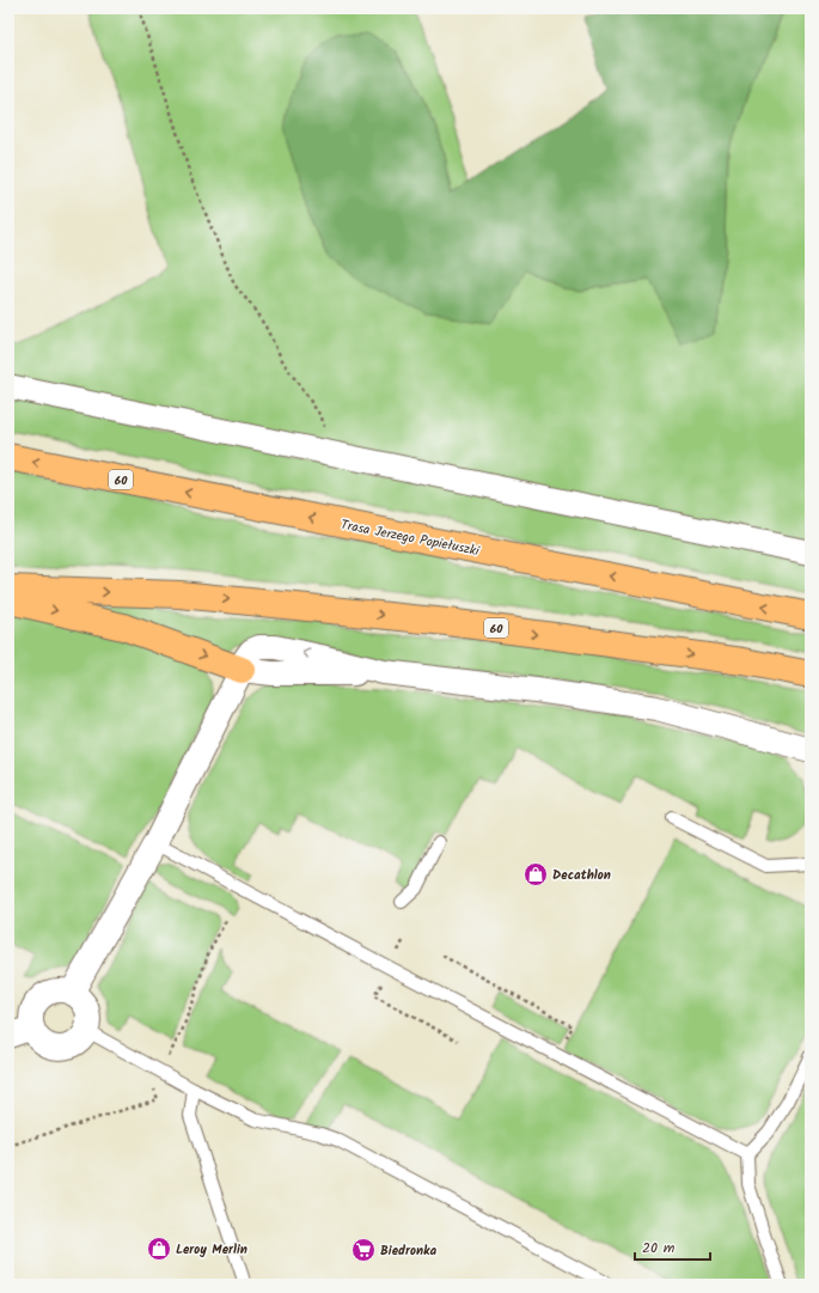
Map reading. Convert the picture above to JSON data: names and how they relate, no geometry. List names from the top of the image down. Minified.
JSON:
{"streets":{"main road":["60","Trasa Jerzego Popiełuszki"]},"places":{"shop":["Decathlon","Leroy Merlin"],"supermarket":["Biedronka"]},"scale_bar":"20 m"}
